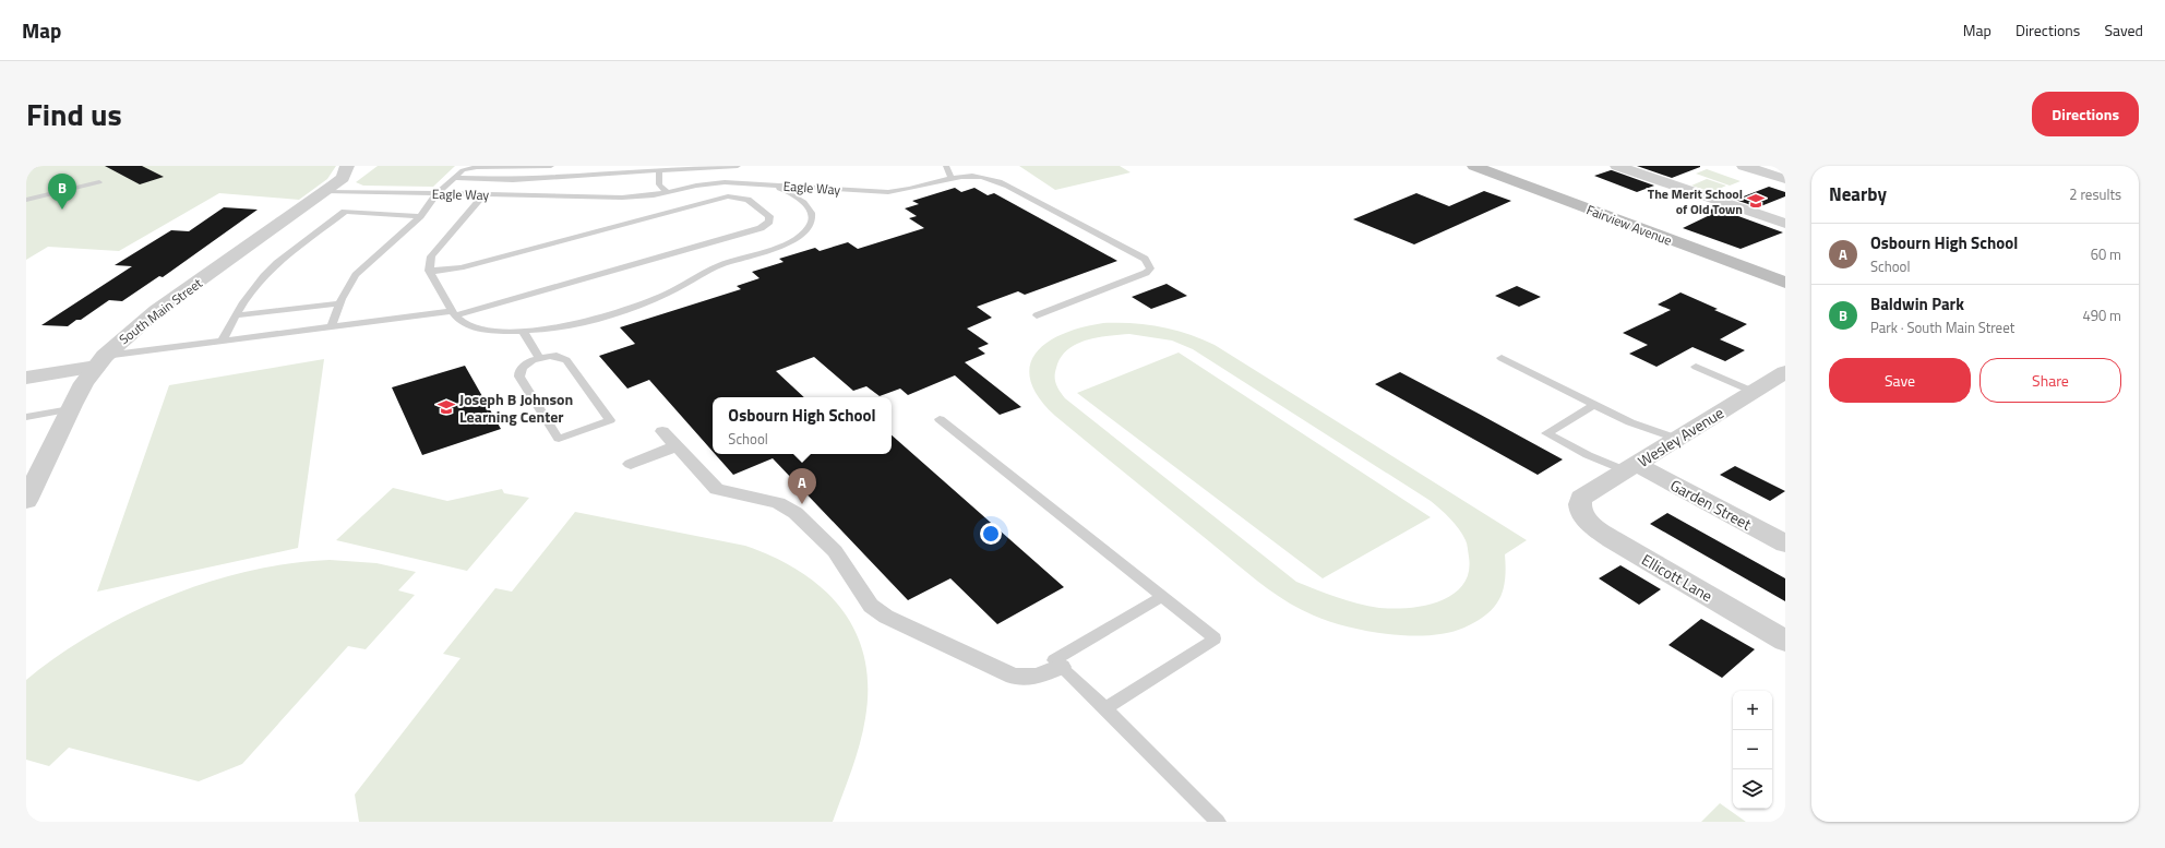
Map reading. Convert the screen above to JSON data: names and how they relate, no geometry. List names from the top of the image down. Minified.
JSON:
{"streets":{"main road":["Fairview Avenue"],"street":["South Main Street","Wesley Avenue","Garden Street","Ellicott Lane"],"lane":["Eagle Way"]},"crossings":[["Eagle Way","South Main Street"],["Wesley Avenue","Garden Street"],["Wesley Avenue","Ellicott Lane"]],"places":{"school or university":["The Merit School of Old Town","Joseph B Johnson Learning Center"]},"page":{"header":"Map","nav":["Map","Directions","Saved"],"title":"Find us","buttons":["Directions",["Save","Share"]],"heading":["Nearby","2 results"],"pins":["B","A"],"list":[{"mark":"A","name":"Osbourn High School","note":"School","value":"60 m"},{"mark":"B","name":"Baldwin Park","note":"Park · South Main Street","value":"490 m"}],"popup":["Osbourn High School","School"],"map_buttons":["+","−"]}}
